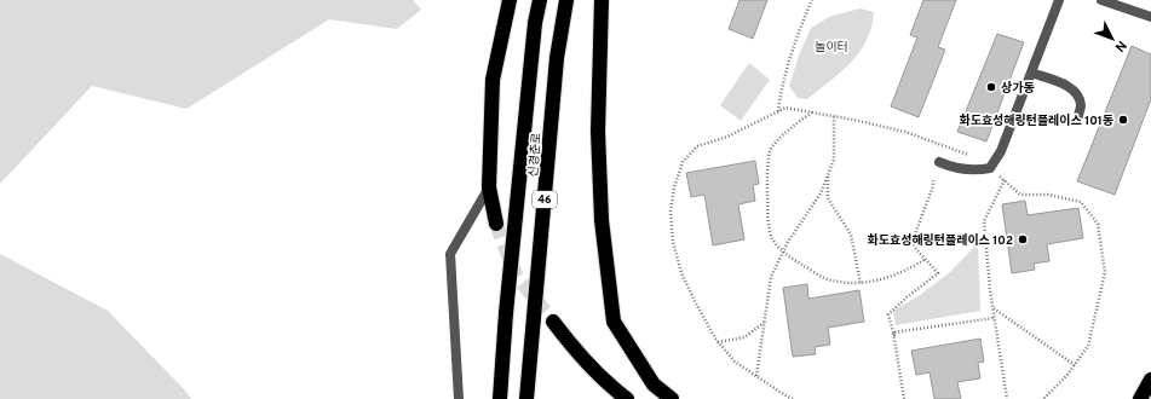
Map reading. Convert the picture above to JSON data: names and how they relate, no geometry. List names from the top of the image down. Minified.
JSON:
{"streets":{"highway":["신경춘로","46"]},"parks":["놀이터"],"places":["상가동","화도효성해링턴플레이스 101동","화도효성해링턴플레이스 102"],"north":"bottom right"}
